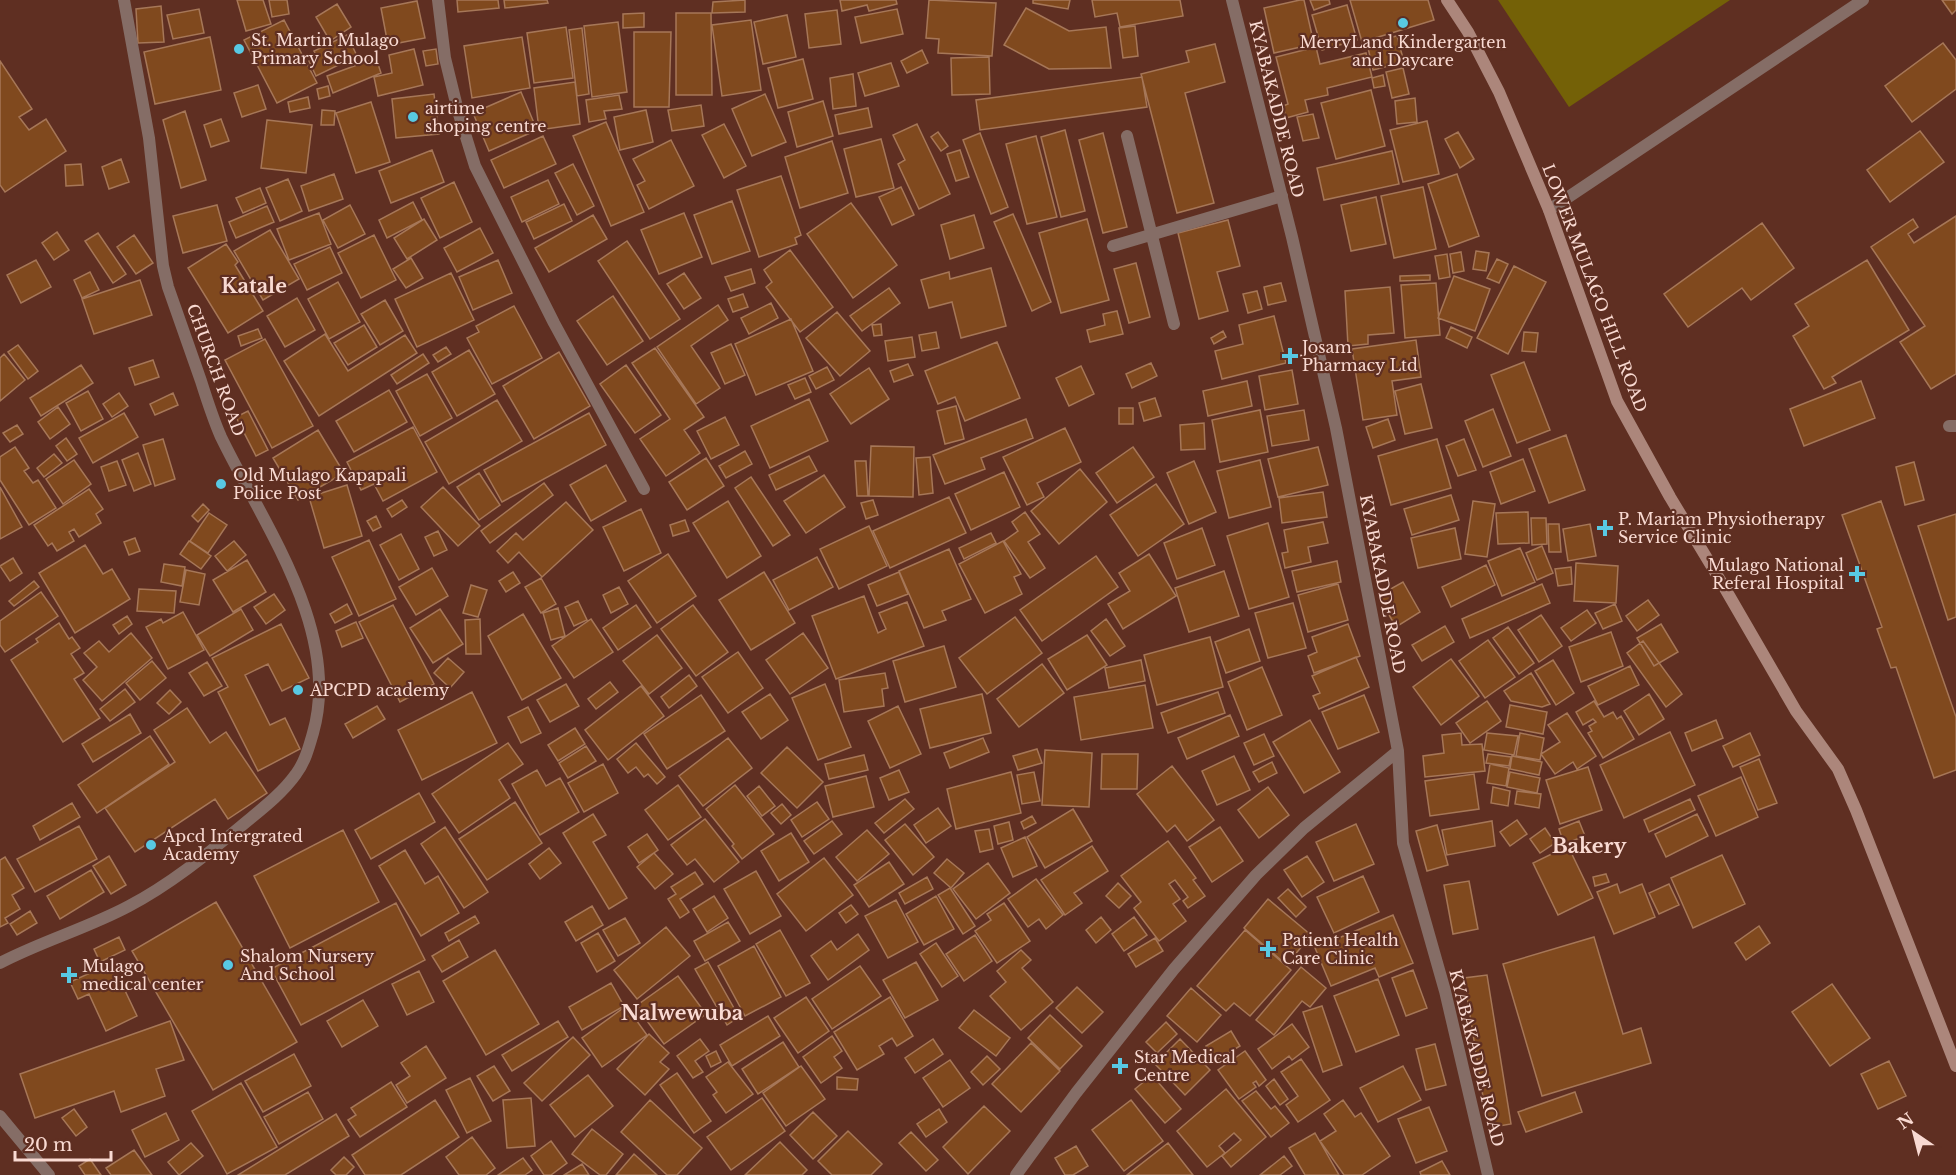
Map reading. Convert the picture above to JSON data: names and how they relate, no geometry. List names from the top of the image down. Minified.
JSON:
{"streets":{"street":["KYABAKADDE ROAD","LOWER MULAGO HILL ROAD","CHURCH ROAD"]},"districts":["Katale","Bakery","Nalwewuba"],"places":{"other":["MerryLand Kindergarten and Daycare","St. Martin Mulago Primary School","airtime shoping centre","Old Mulago Kapapali Police Post","APCPD academy","Apcd Intergrated Academy","Shalom Nursery And School"],"health":["Josam Pharmacy Ltd","P. Mariam Physiotherapy Service Clinic","Mulago National Referal Hospital","Patient Health Care Clinic","Mulago medical center","Star Medical Centre"]},"scale_bar":"20 m","north":"top left"}
